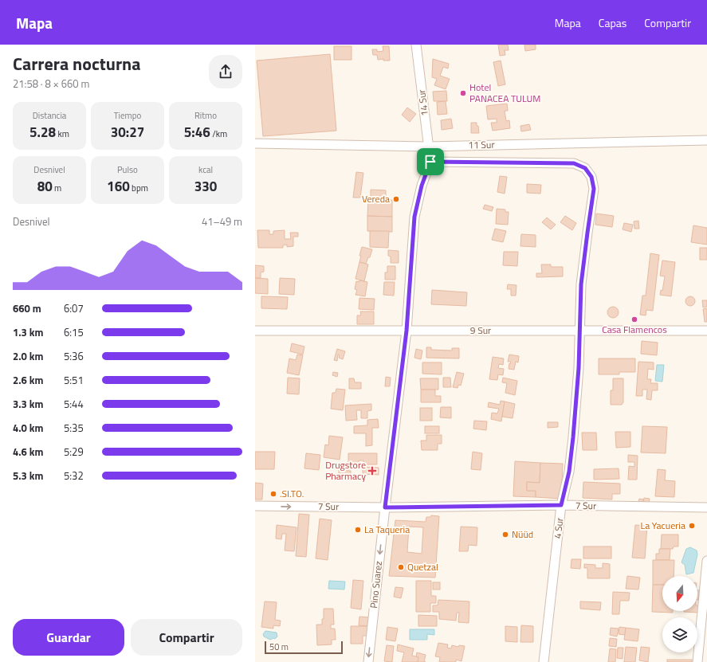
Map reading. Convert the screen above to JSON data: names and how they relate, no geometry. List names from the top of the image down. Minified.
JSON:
{"streets":{"street":["14 Sur","11 Sur","9 Sur","7 Sur","4 Sur","Pino Suarez"]},"crossings":[["14 Sur","11 Sur"],["14 Sur","4 Sur"],["14 Sur","Pino Suarez"],["9 Sur","4 Sur"],["9 Sur","Pino Suarez"],["7 Sur","4 Sur"],["7 Sur","Pino Suarez"],["4 Sur","Pino Suarez"]],"places":{"other":["Hotel PANACEA TULUM","Vereda","Casa Flamencos",".SI.TO.","La Yacueria","La Taqueria","Nüüd","Quetzal"],"health":["Drugstore Pharmacy"]},"scale_bar":"50 m","north":"bottom","page":{"header":"Mapa","nav":["Mapa","Capas","Compartir"],"heading":["Carrera nocturna","21:58 · 8 × 660 m"],"stats":[["Distancia","5.28 km"],["Tiempo","30:27"],["Ritmo","5:46 /km"],["Desnivel","80 m"],["Pulso","160 bpm"],["kcal","330"]],"chart":["Desnivel","41–49 m"],"list":[{"name":"660 m","note":"6:07"},{"name":"1.3 km","note":"6:15"},{"name":"2.0 km","note":"5:36"},{"name":"2.6 km","note":"5:51"},{"name":"3.3 km","note":"5:44"},{"name":"4.0 km","note":"5:35"},{"name":"4.6 km","note":"5:29"},{"name":"5.3 km","note":"5:32"}],"buttons":["Guardar","Compartir"],"scale":"50 m"}}
